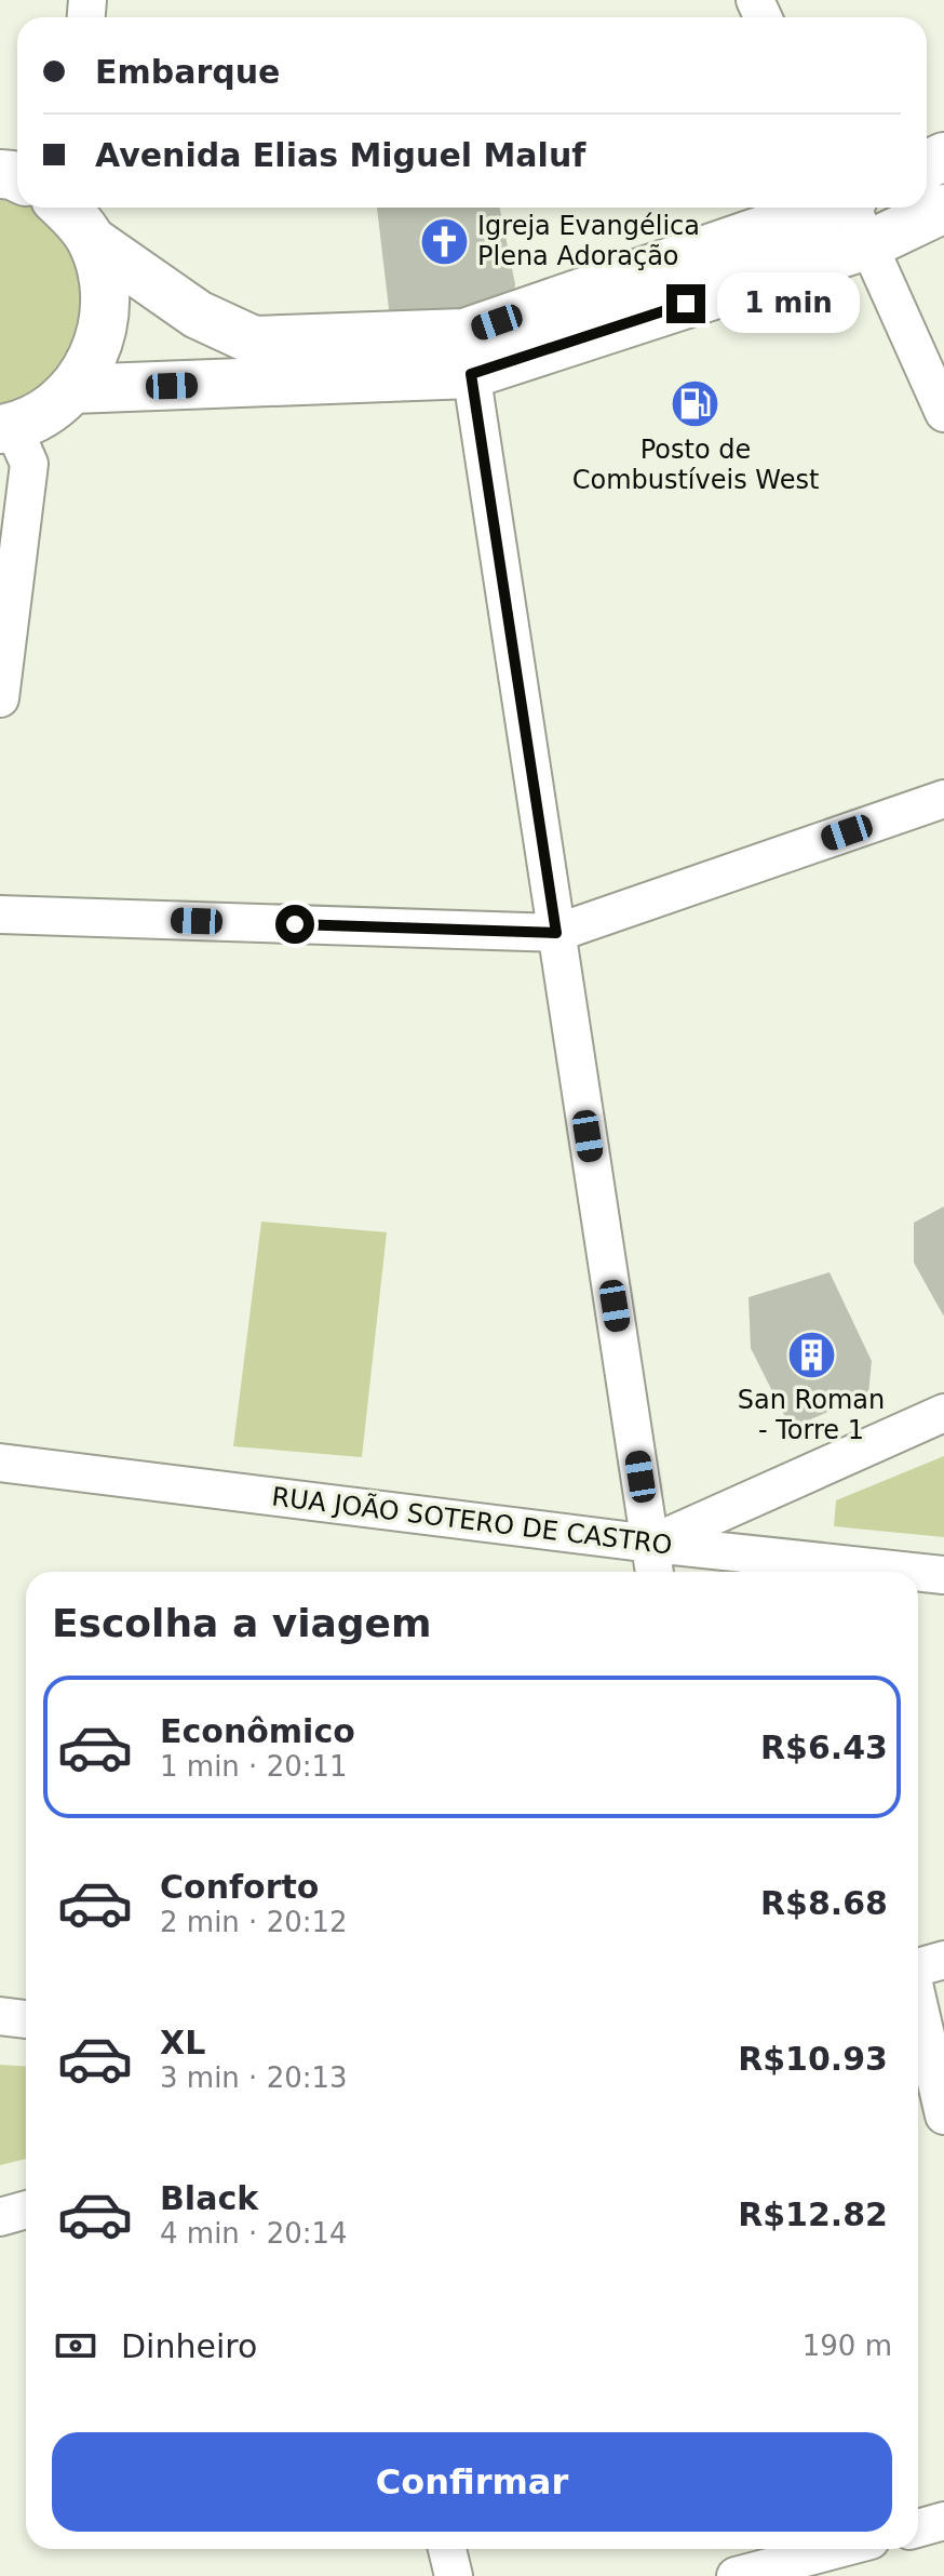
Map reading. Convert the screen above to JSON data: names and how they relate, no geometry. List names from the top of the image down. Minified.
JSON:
{"streets":{"street":["RUA JOÃO SOTERO DE CASTRO"]},"places":{"church":["Igreja Evangélica Plena Adoração"],"fuel station":["Posto de Combustíveis West"],"building":["San Roman - Torre 1"]},"page":{"banner":["Embarque","Avenida Elias Miguel Maluf"],"bubble":"1 min","heading":"Escolha a viagem","list":[{"name":"Econômico","note":"1 min · 20:11","value":"R$6.43"},{"name":"Conforto","note":"2 min · 20:12","value":"R$8.68"},{"name":"XL","note":"3 min · 20:13","value":"R$10.93"},{"name":"Black","note":"4 min · 20:14","value":"R$12.82"}],"pay":["Dinheiro","190 m"],"buttons":"Confirmar"}}
